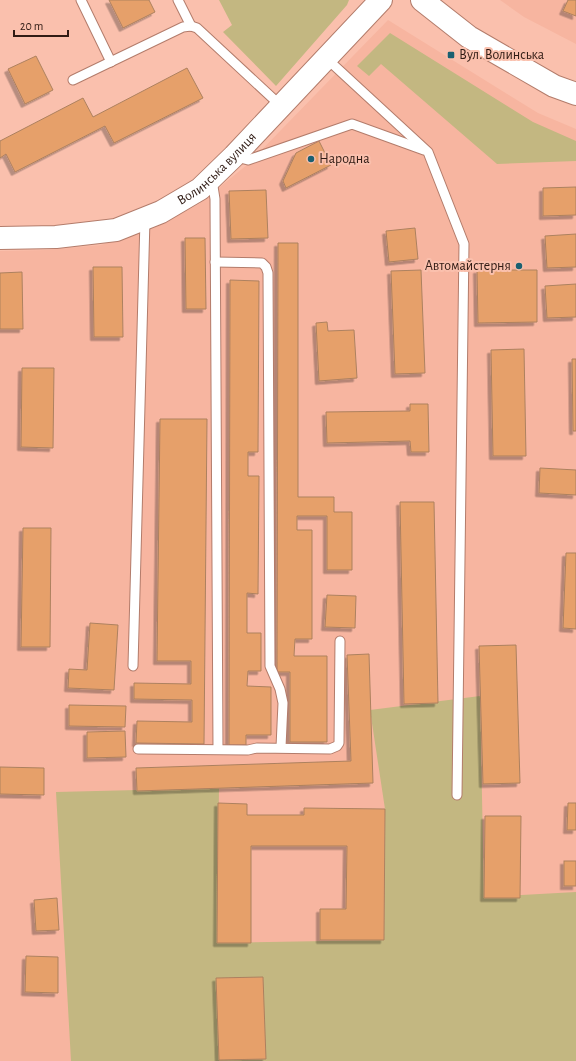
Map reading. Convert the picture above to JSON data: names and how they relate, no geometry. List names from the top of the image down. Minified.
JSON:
{"streets":{"street":["Волинська вулиця"]},"places":{"transit":["Вул. Волинська"],"other":["Народна","Автомайстерня"]},"scale_bar":"20 m"}
